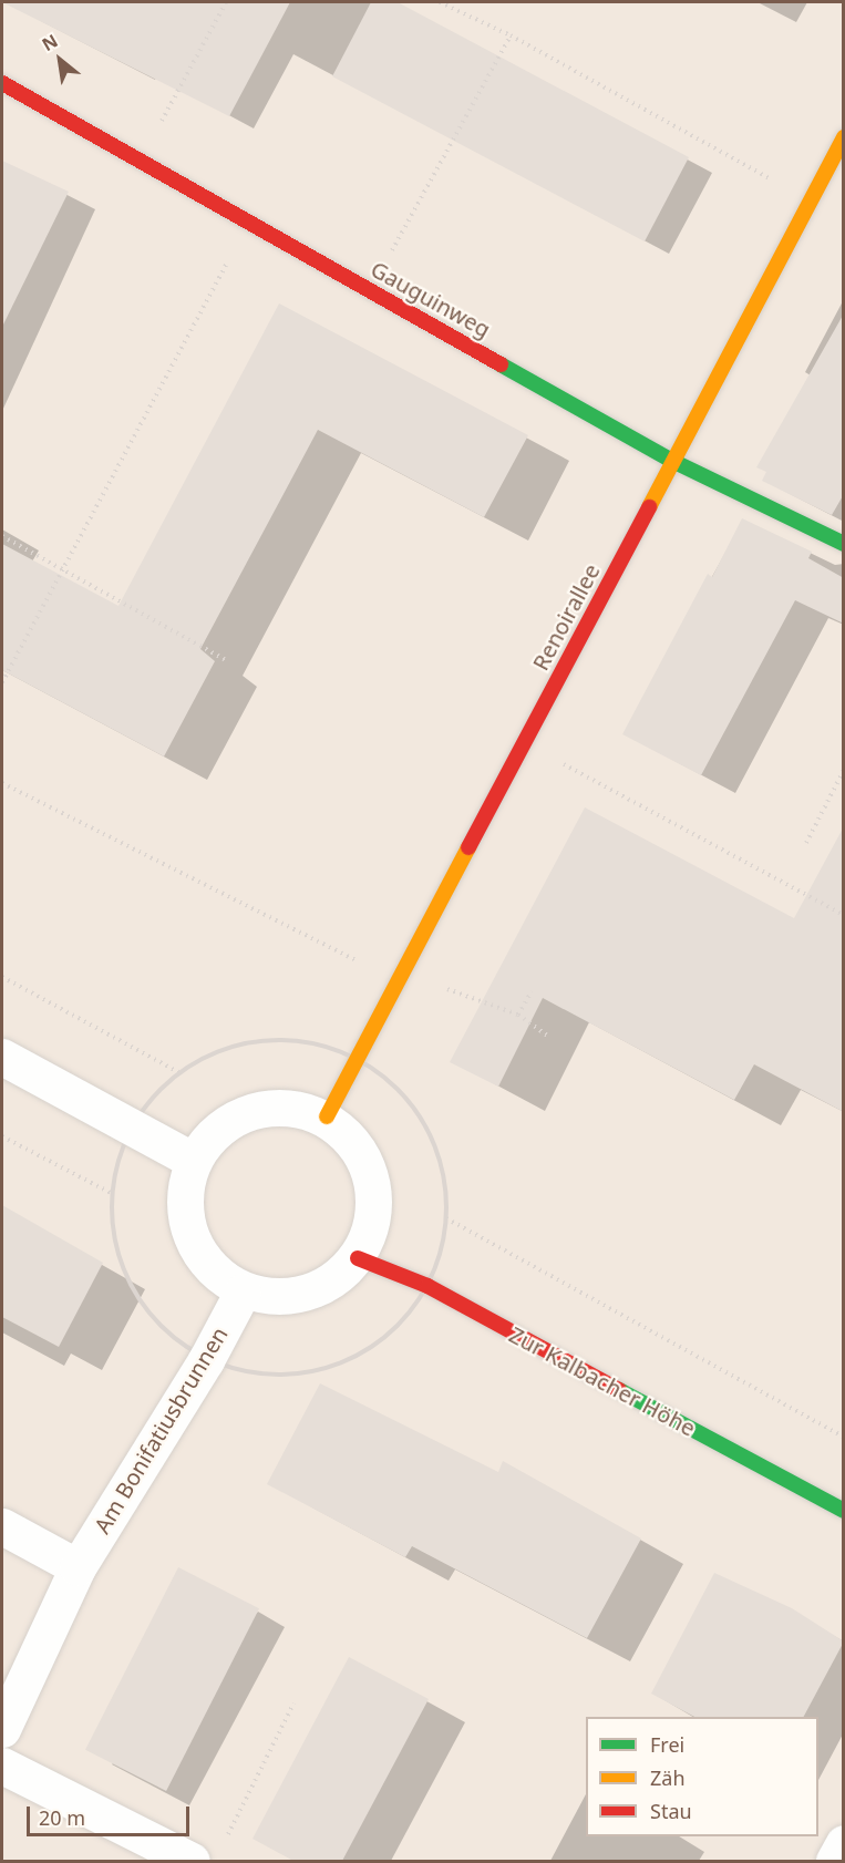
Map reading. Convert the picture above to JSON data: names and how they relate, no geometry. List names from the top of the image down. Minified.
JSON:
{"streets":{"street":["Gauguinweg","Renoirallee","Zur Kalbacher Höhe","Am Bonifatiusbrunnen"]},"crossings":[["Gauguinweg","Renoirallee"],["Renoirallee","Zur Kalbacher Höhe"],["Renoirallee","Am Bonifatiusbrunnen"],["Zur Kalbacher Höhe","Am Bonifatiusbrunnen"]],"legend":["Frei","Zäh","Stau"],"scale_bar":"20 m","north":"top left"}
